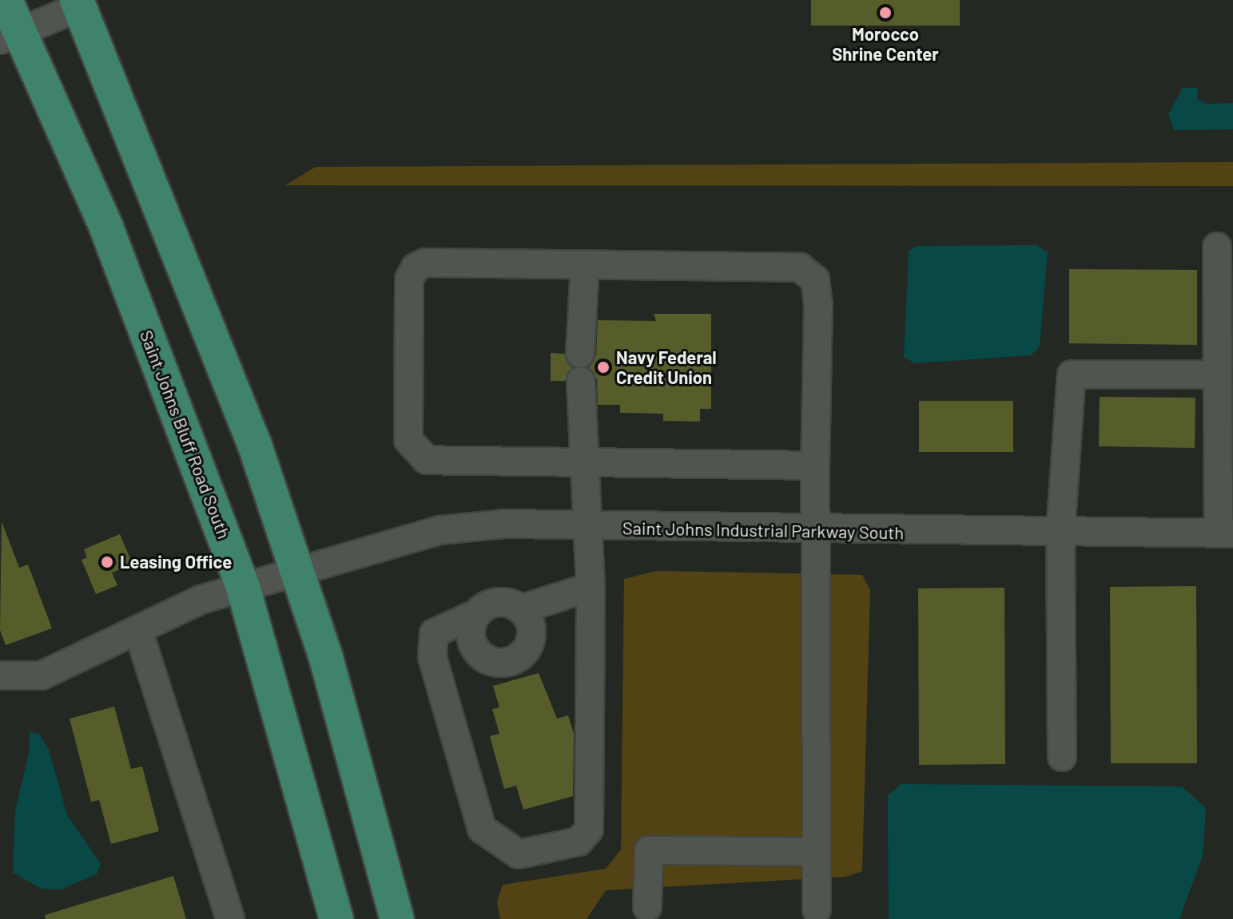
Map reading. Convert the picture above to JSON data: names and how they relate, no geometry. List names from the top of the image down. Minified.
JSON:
{"streets":{"main road":["Saint Johns Bluff Road South"],"street":["Saint Johns Industrial Parkway South"]},"crossings":[["Saint Johns Bluff Road South","Saint Johns Industrial Parkway South"]],"places":["Morocco Shrine Center","Navy Federal Credit Union","Leasing Office"]}
